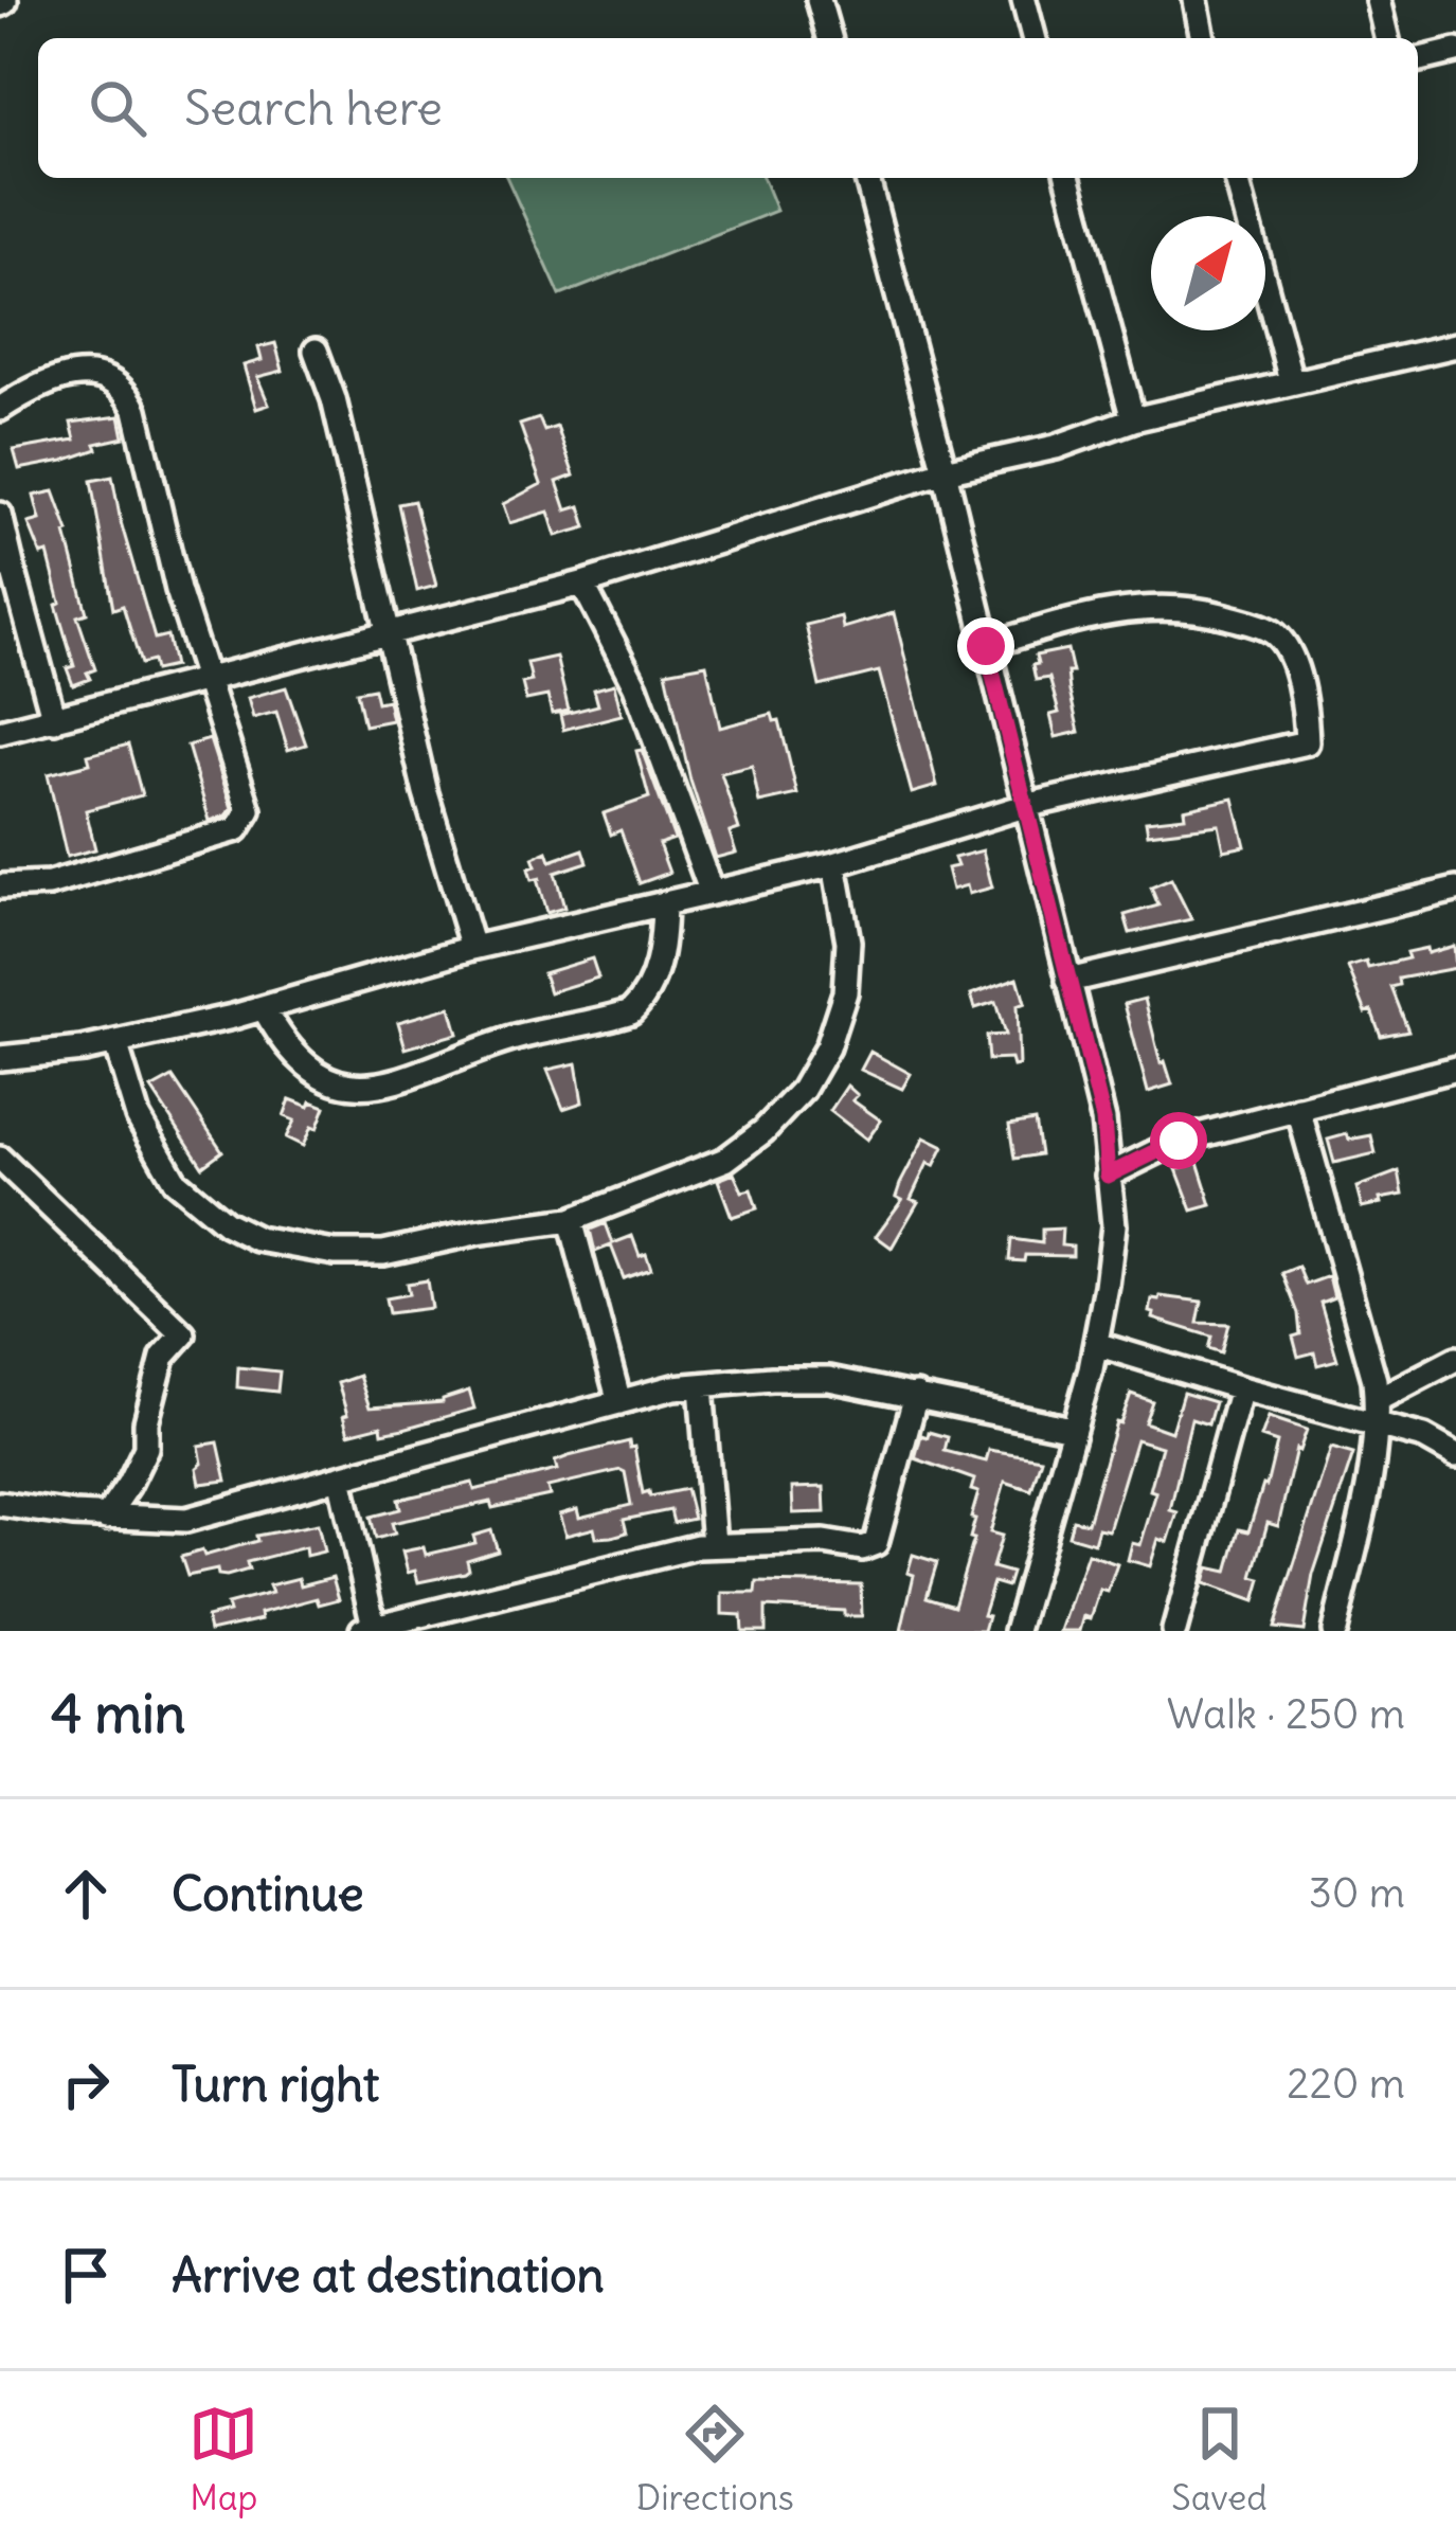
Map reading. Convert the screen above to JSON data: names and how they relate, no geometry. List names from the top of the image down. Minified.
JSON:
{"north":"top right","page":{"search":"Search here","heading":["4 min","Walk · 250 m"],"list":[["Continue","30 m"],["Turn right","220 m"],"Arrive at destination"],"nav":["Map","Directions","Saved"]}}
